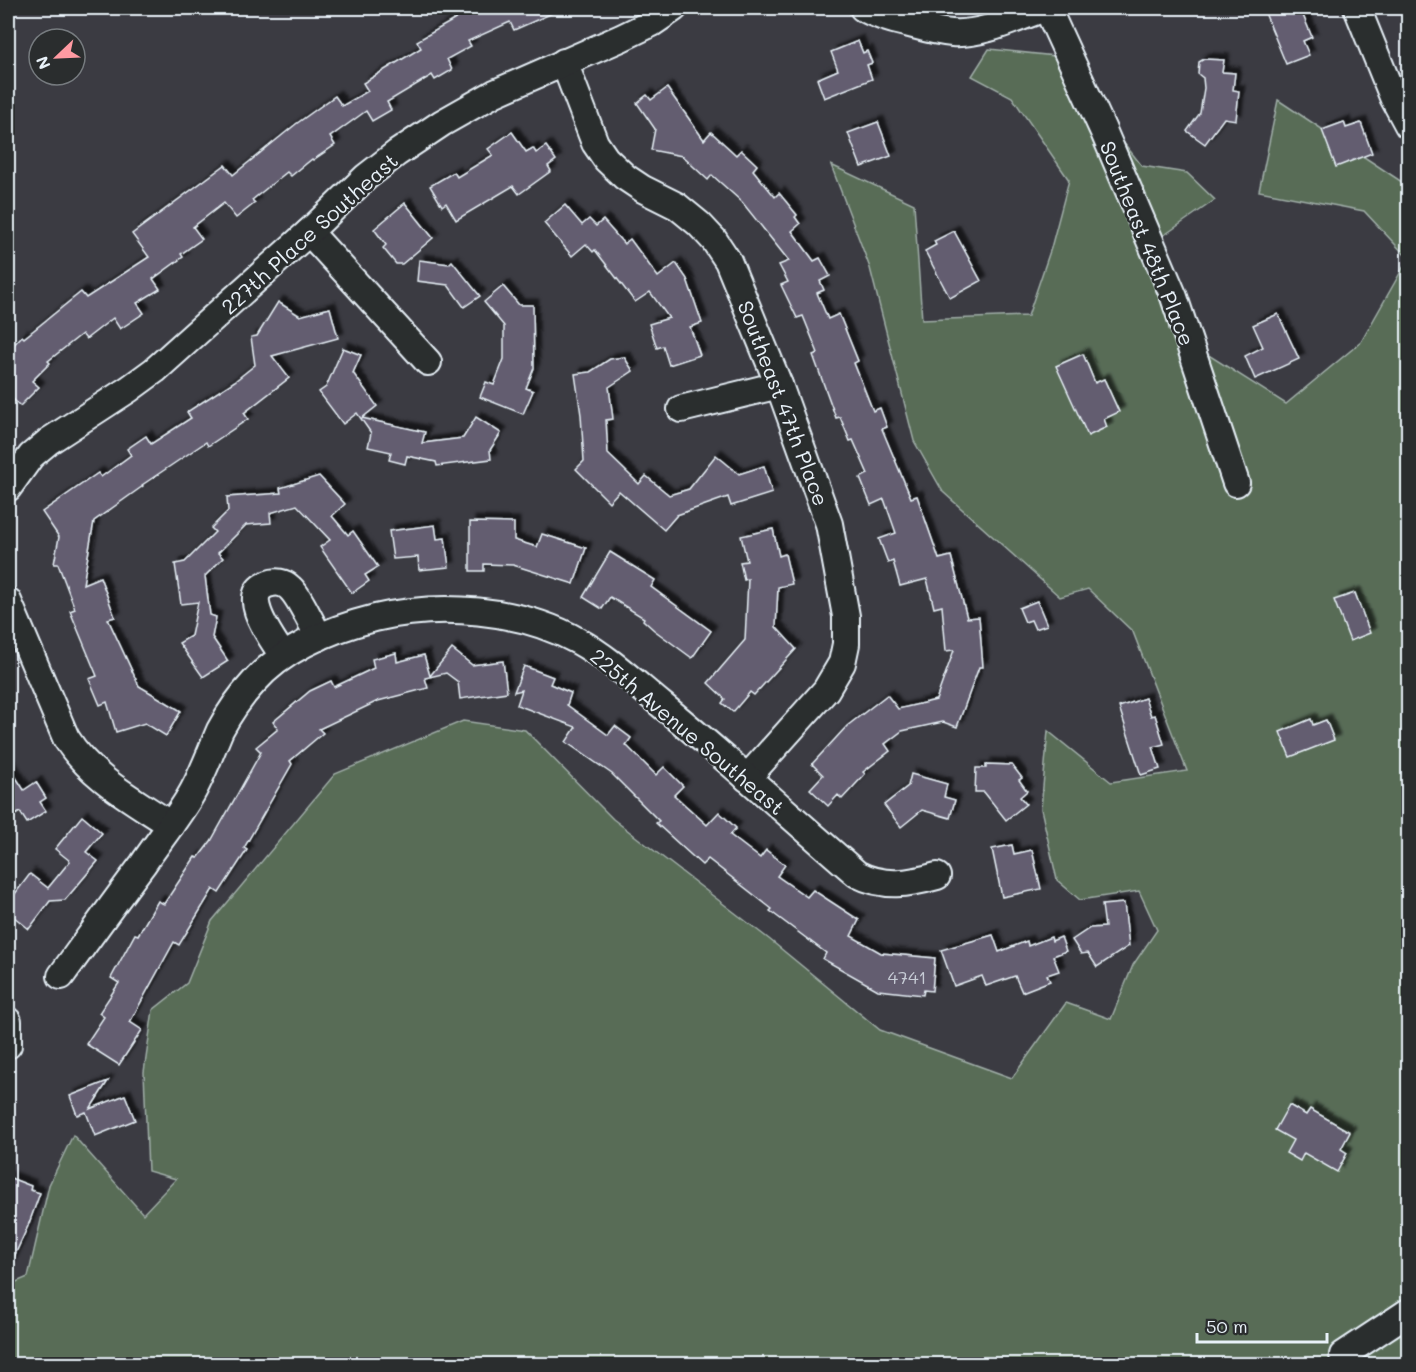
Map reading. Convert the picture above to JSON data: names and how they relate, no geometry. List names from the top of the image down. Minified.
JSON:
{"streets":{"street":["227th Place Southeast","Southeast 48th Place","Southeast 47th Place","225th Avenue Southeast"]},"crossings":[["227th Place Southeast","Southeast 47th Place"],["Southeast 47th Place","225th Avenue Southeast"]],"house_numbers":["4741"],"scale_bar":"50 m","north":"bottom left"}
